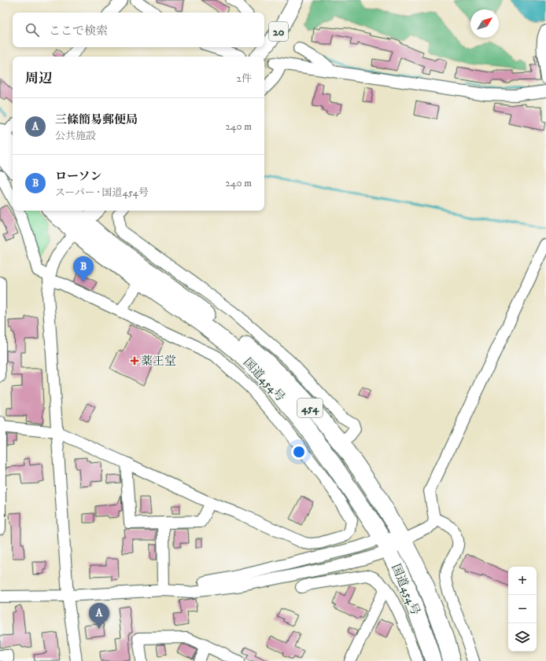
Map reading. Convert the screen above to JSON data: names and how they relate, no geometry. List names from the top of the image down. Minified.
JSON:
{"streets":{"highway":["国道454号","454"],"main road":["20"]},"places":{"health":["薬王堂"]},"north":"top right","page":{"search":"ここで検索","heading":["周辺","2件"],"list":[{"mark":"A","name":"三條簡易郵便局","note":"公共施設","value":"240 m"},{"mark":"B","name":"ローソン","note":"スーパー · 国道454号","value":"240 m"}],"pins":["B","A"],"map_buttons":["+","−"]}}
